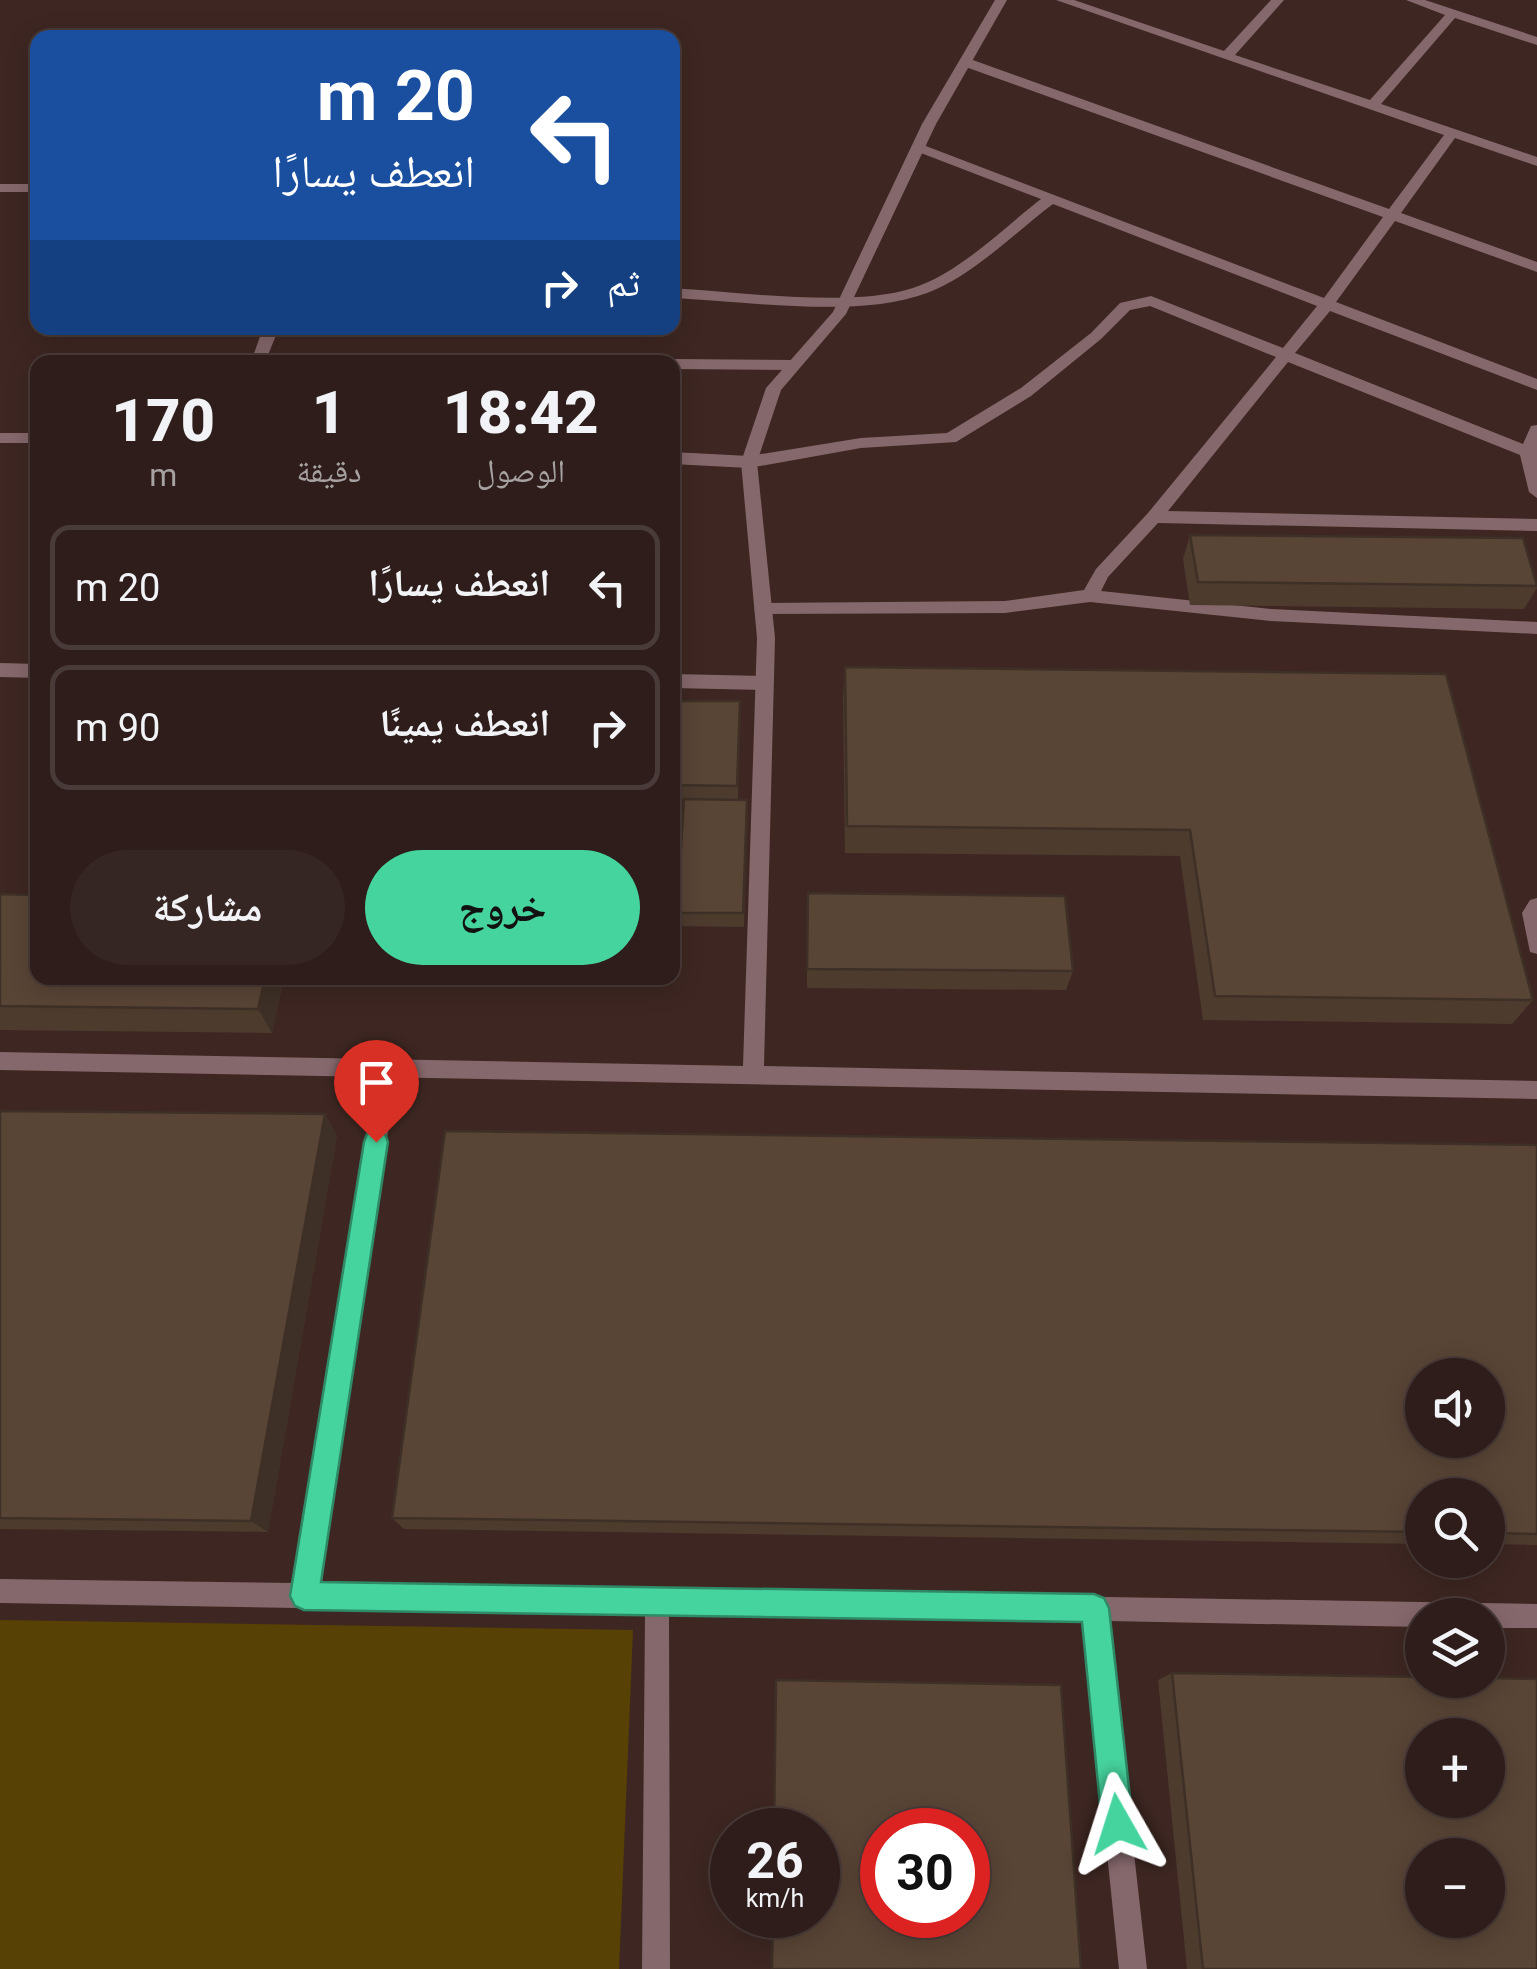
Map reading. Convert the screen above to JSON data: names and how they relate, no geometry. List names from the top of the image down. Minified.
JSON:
{"page":{"turn":["20 m","انعطف يسارًا"],"then":"ثم","eta":["18:42","الوصول","1","دقيقة","170","m"],"list":[{"name":"انعطف يسارًا","value":"20 m"},{"name":"انعطف يمينًا","value":"90 m"}],"buttons":["خروج","مشاركة"],"map_buttons":["+","−"],"speed":"26 km/h","limit":"30"}}
